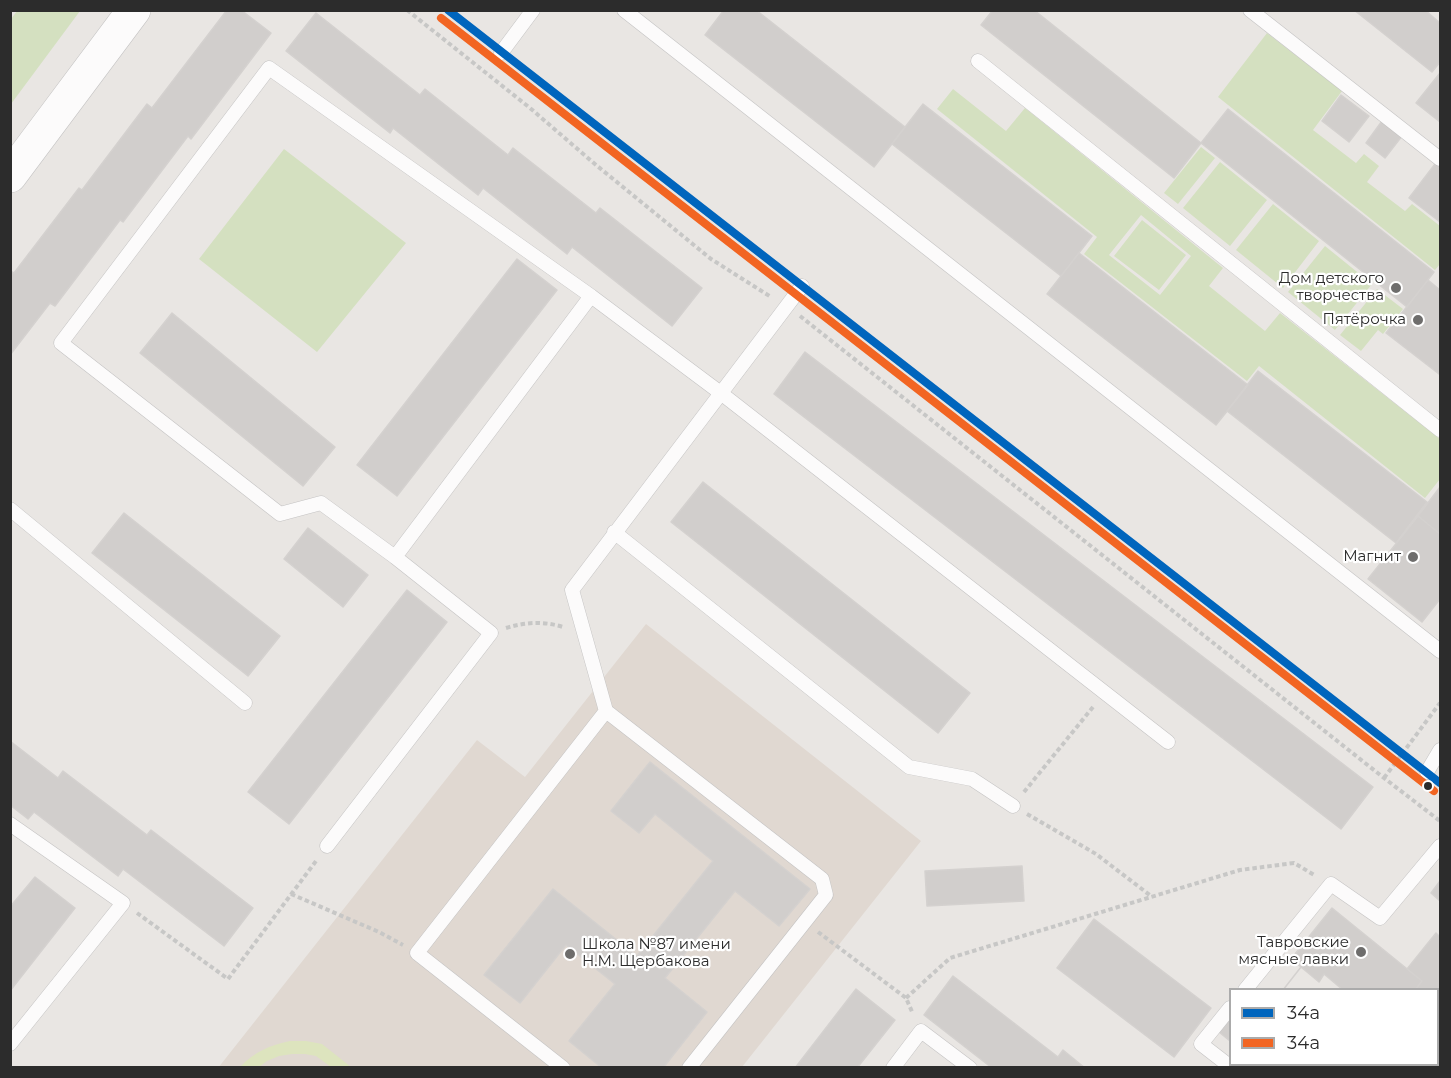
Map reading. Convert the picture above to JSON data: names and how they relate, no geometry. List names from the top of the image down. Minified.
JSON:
{"places":["Дом детского творчества","Пятёрочка","Магнит","Тавровские мясные лавки","Школа №87 имени Н.М. Щербакова"],"lines":["transit line 34а","transit line 34a"],"legend":["34а","34a"]}
